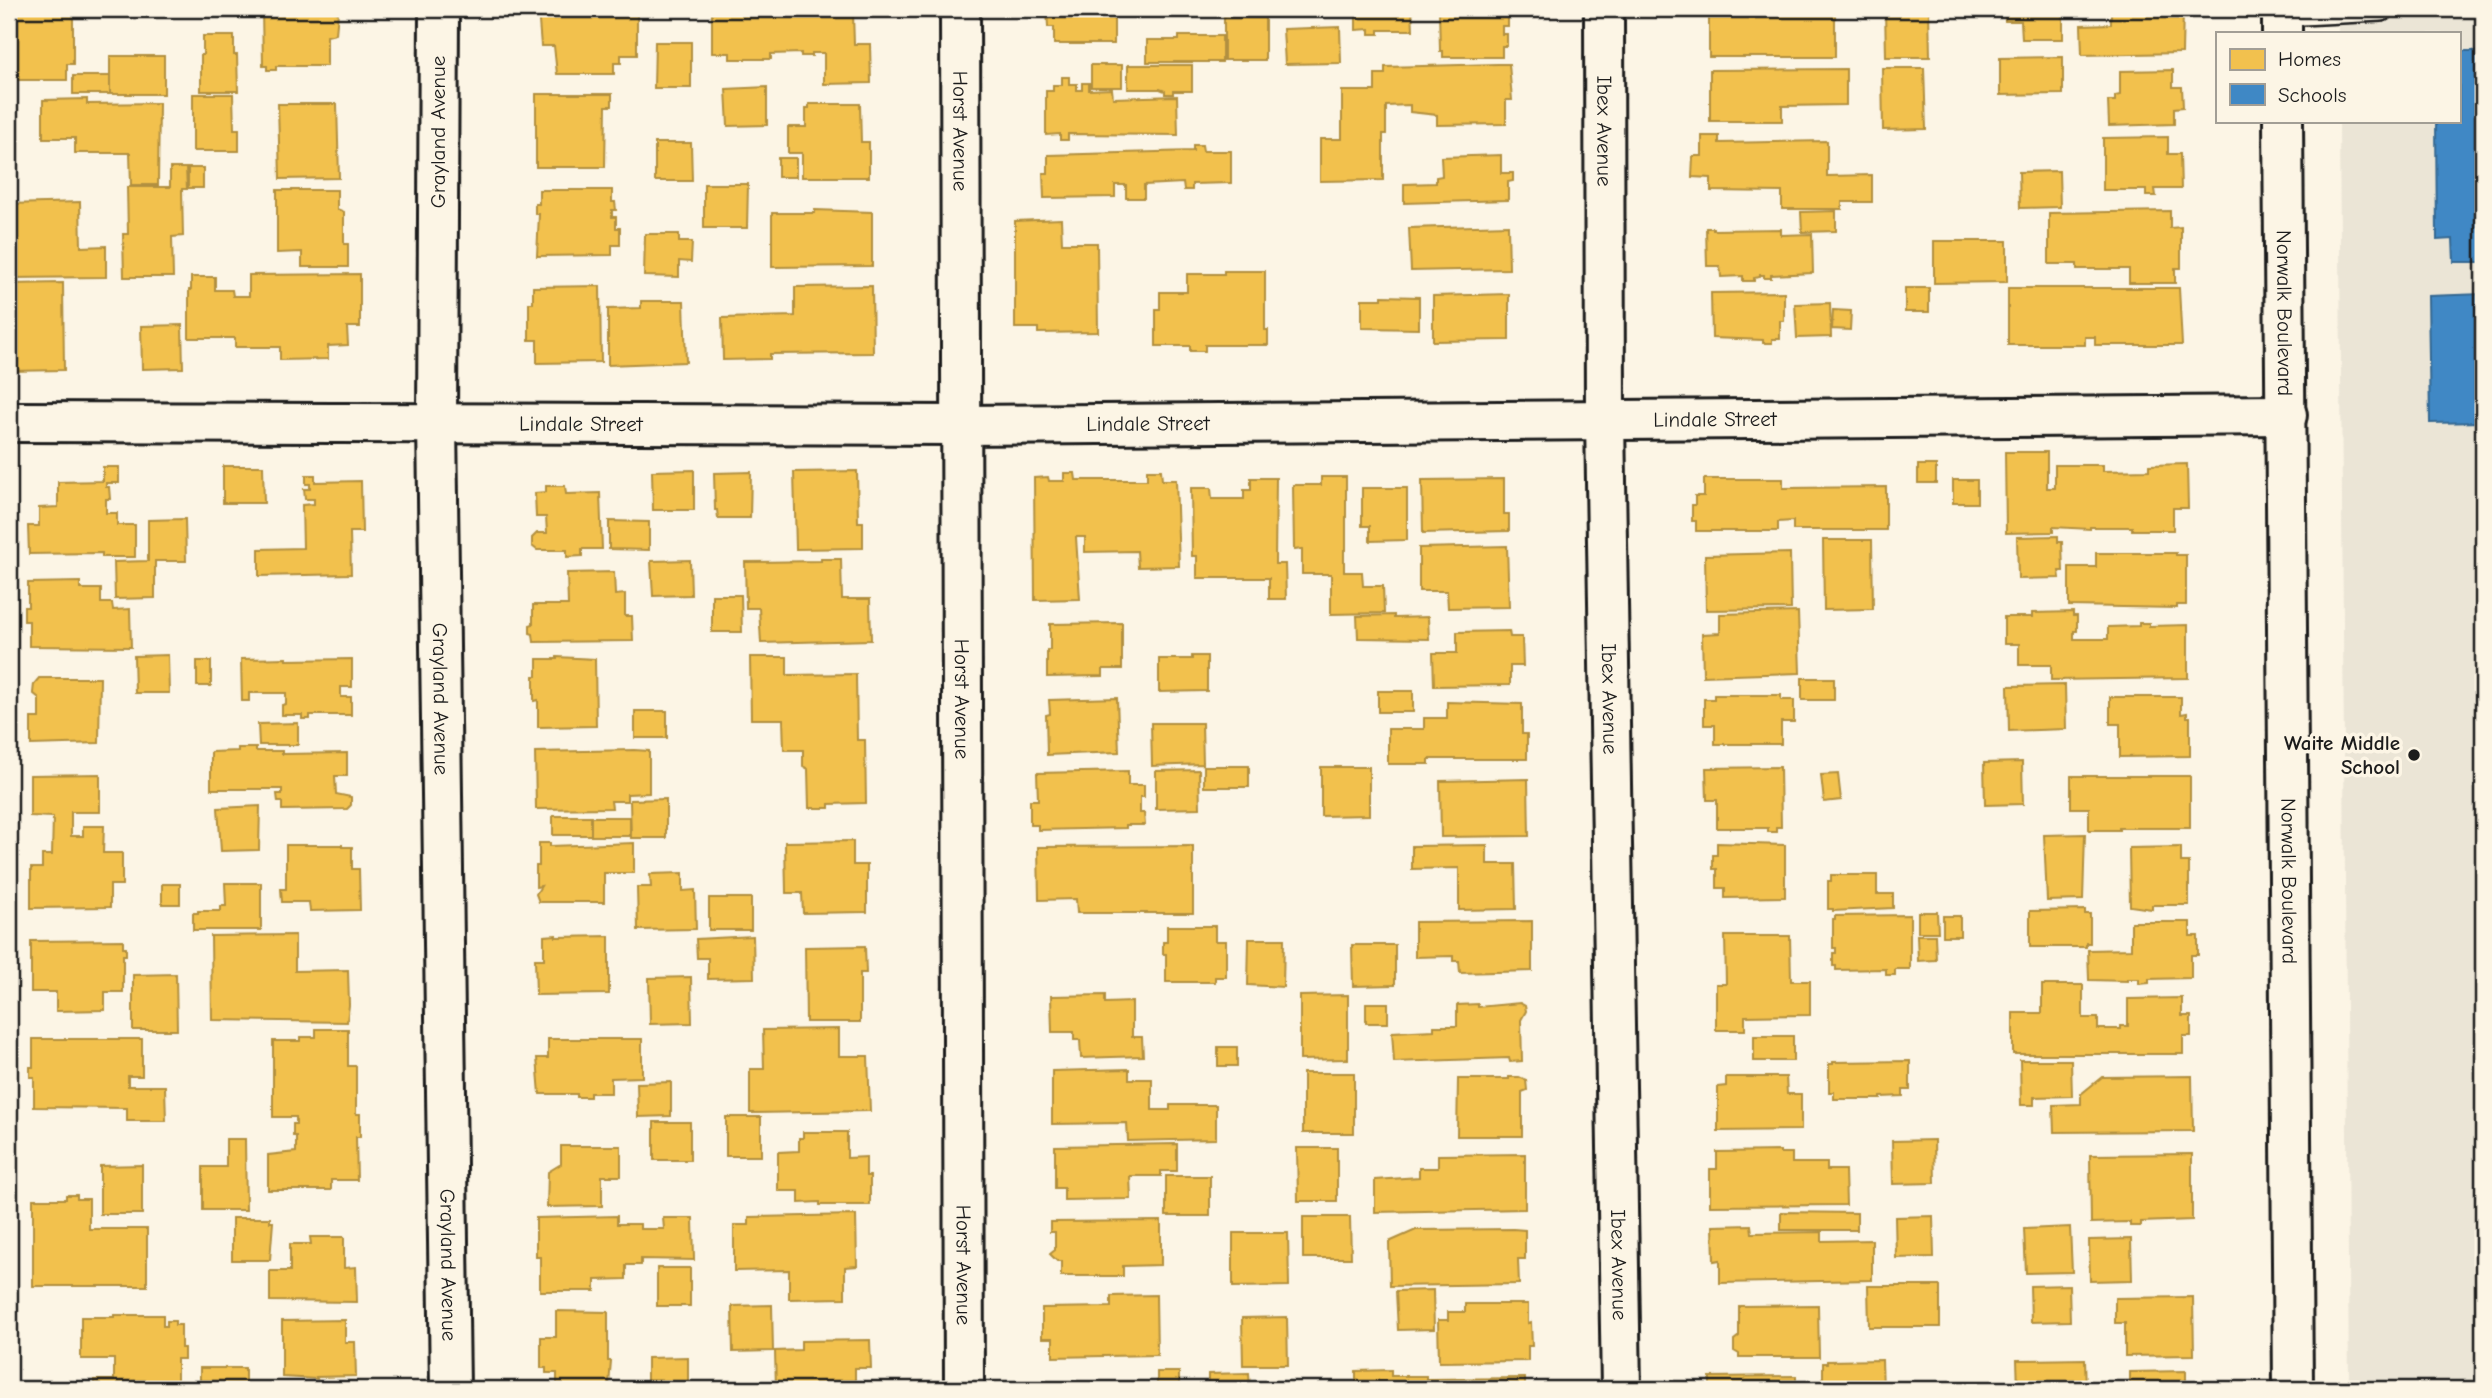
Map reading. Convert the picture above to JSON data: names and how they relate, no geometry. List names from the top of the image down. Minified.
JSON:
{"streets":{"street":["Grayland Avenue","Horst Avenue","Ibex Avenue","Norwalk Boulevard","Lindale Street"]},"crossings":[["Grayland Avenue","Lindale Street"],["Horst Avenue","Lindale Street"],["Ibex Avenue","Lindale Street"],["Norwalk Boulevard","Lindale Street"]],"places":["Waite Middle School"],"legend":["Homes","Schools"]}
